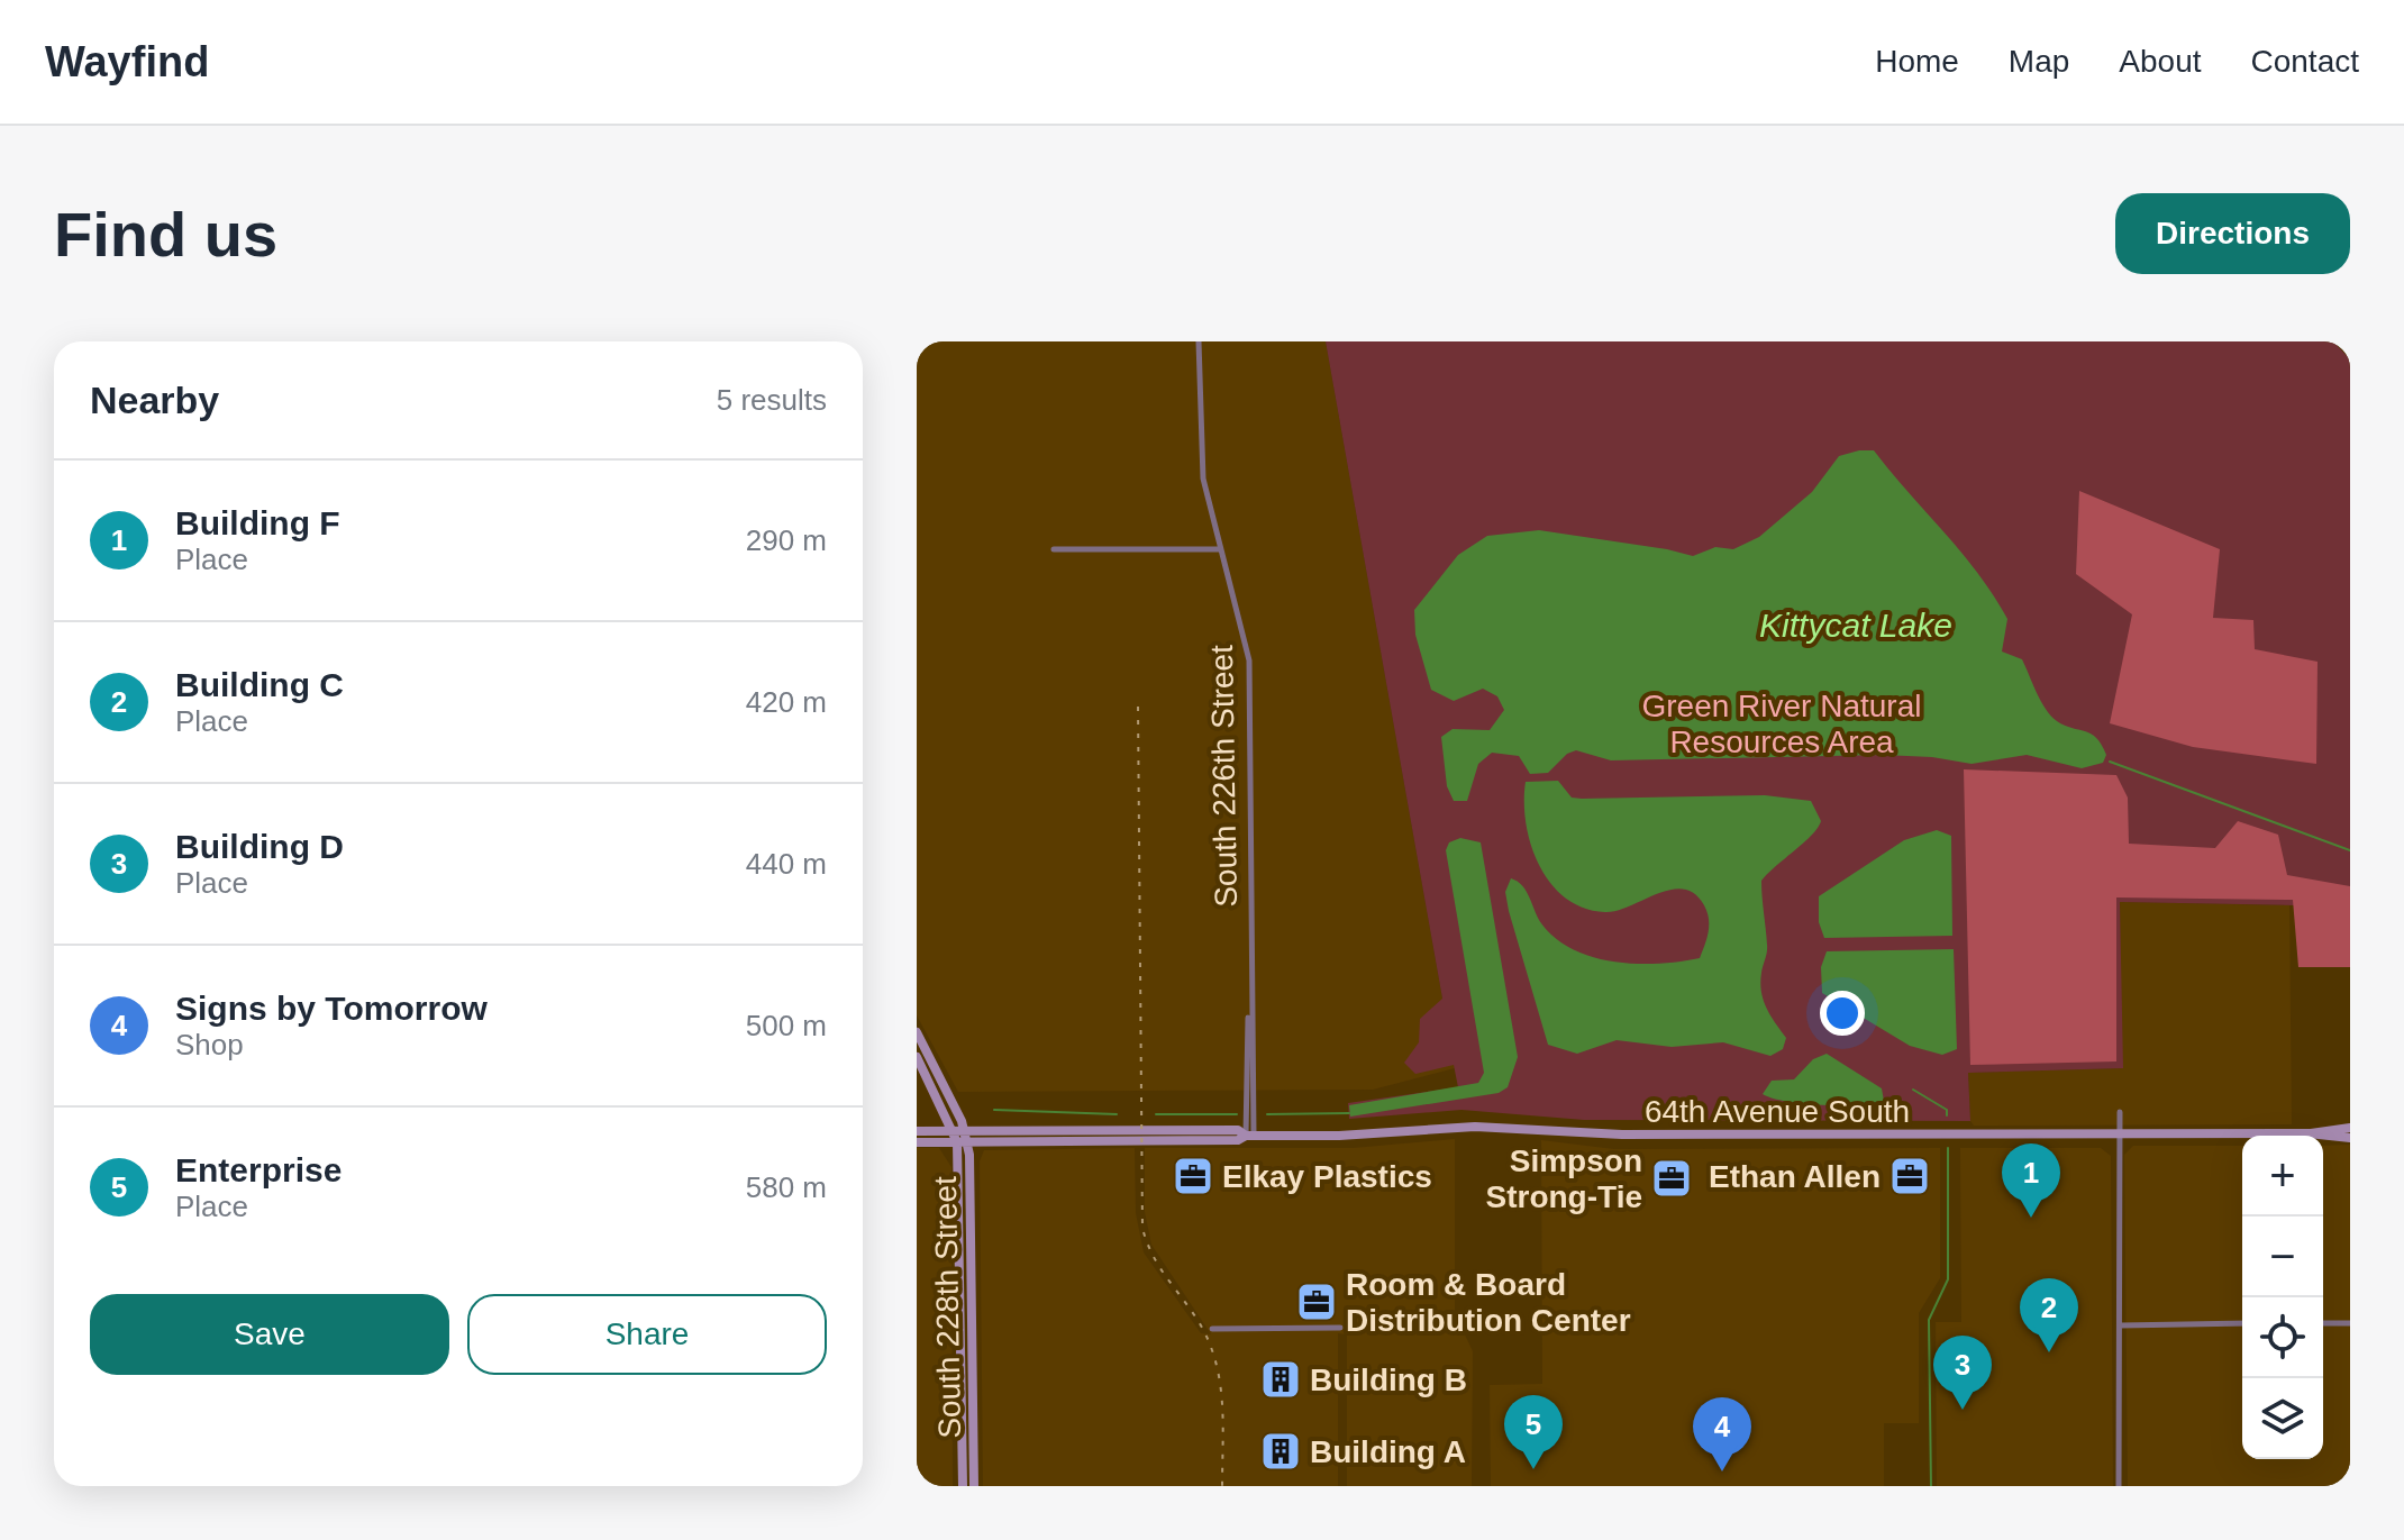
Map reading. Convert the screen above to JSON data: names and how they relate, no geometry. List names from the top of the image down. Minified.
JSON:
{"streets":{"street":["South 226th Street","64th Avenue South","South 228th Street"]},"crossings":[["South 226th Street","64th Avenue South"],["64th Avenue South","South 228th Street"]],"water":["Kittycat Lake"],"parks":["Green River Natural Resources Area"],"places":{"office":["Elkay Plastics","Ethan Allen","Simpson Strong-Tie","Room & Board Distribution Center"],"building":["Building B","Building A"]},"page":{"header":"Wayfind","nav":["Home","Map","About","Contact"],"buttons":["Directions",["Save","Share"]],"title":"Find us","heading":["Nearby","5 results"],"list":[{"mark":"1","name":"Building F","note":"Place","value":"290 m"},{"mark":"2","name":"Building C","note":"Place","value":"420 m"},{"mark":"3","name":"Building D","note":"Place","value":"440 m"},{"mark":"4","name":"Signs by Tomorrow","note":"Shop","value":"500 m"},{"mark":"5","name":"Enterprise","note":"Place","value":"580 m"}],"map_buttons":["+","−"],"pins":["1","2","3","5","4"]}}
